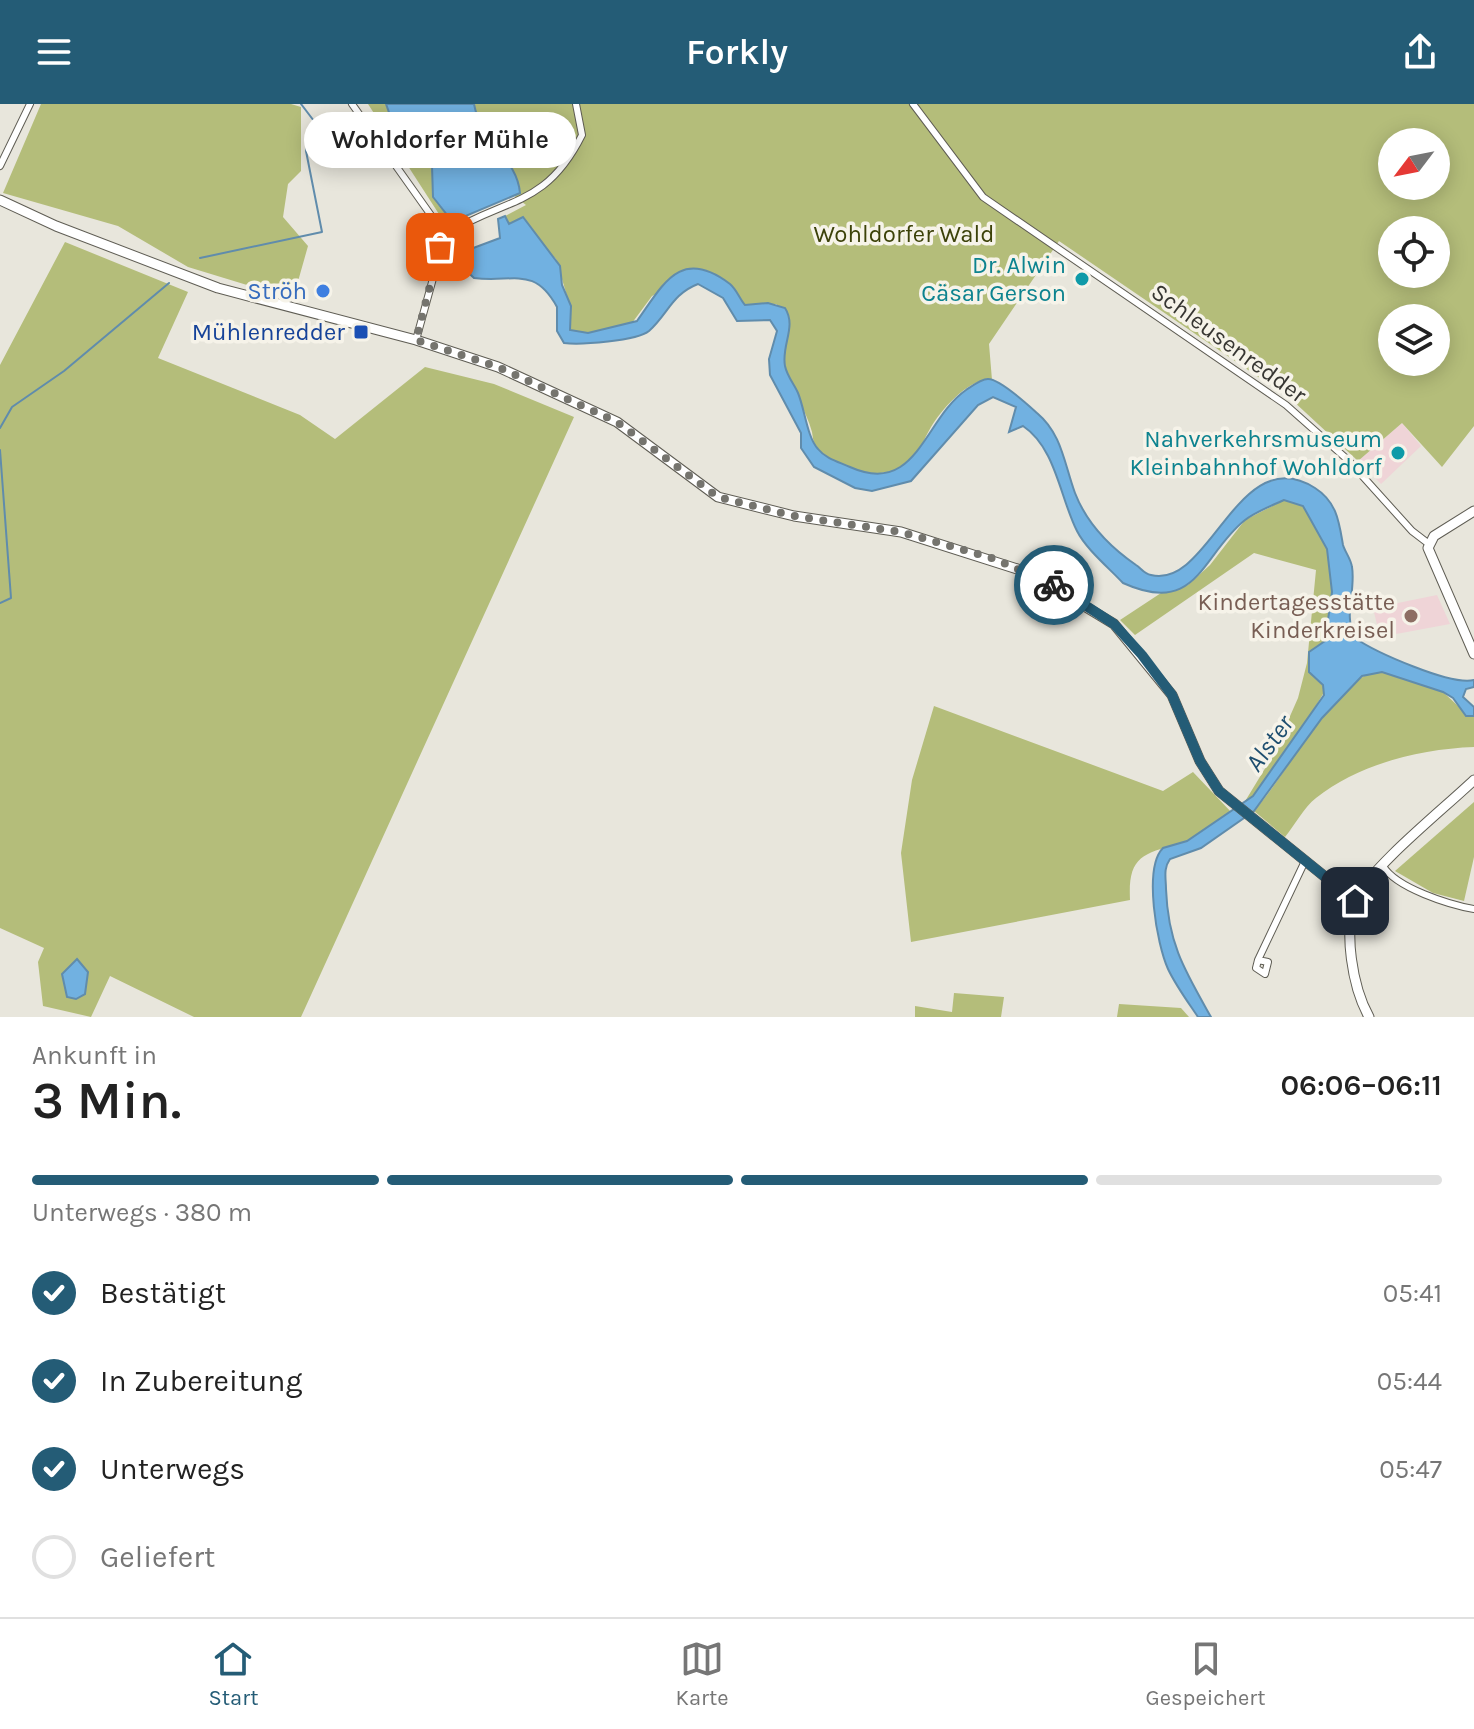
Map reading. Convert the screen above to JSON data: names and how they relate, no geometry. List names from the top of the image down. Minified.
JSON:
{"streets":{"street":["Schleusenredder"]},"water":["Alster"],"parks":["Wohldorfer Wald"],"places":{"other":["Wohldorfer Mühle","Dr. Alwin Cäsar Gerson","Ströh","Nahverkehrsmuseum Kleinbahnhof Wohldorf","Kindertagesstätte Kinderkreisel"],"transit":["Mühlenredder"]},"north":"bottom left","page":{"header":"Forkly","bubble":"Wohldorfer Mühle","heading":["3 Min.","Ankunft in","06:06–06:11"],"bar":"Unterwegs · 380 m","list":[["Bestätigt","05:41"],["In Zubereitung","05:44"],["Unterwegs","05:47"],"Geliefert"],"tabs":["Start","Karte","Gespeichert"]}}
